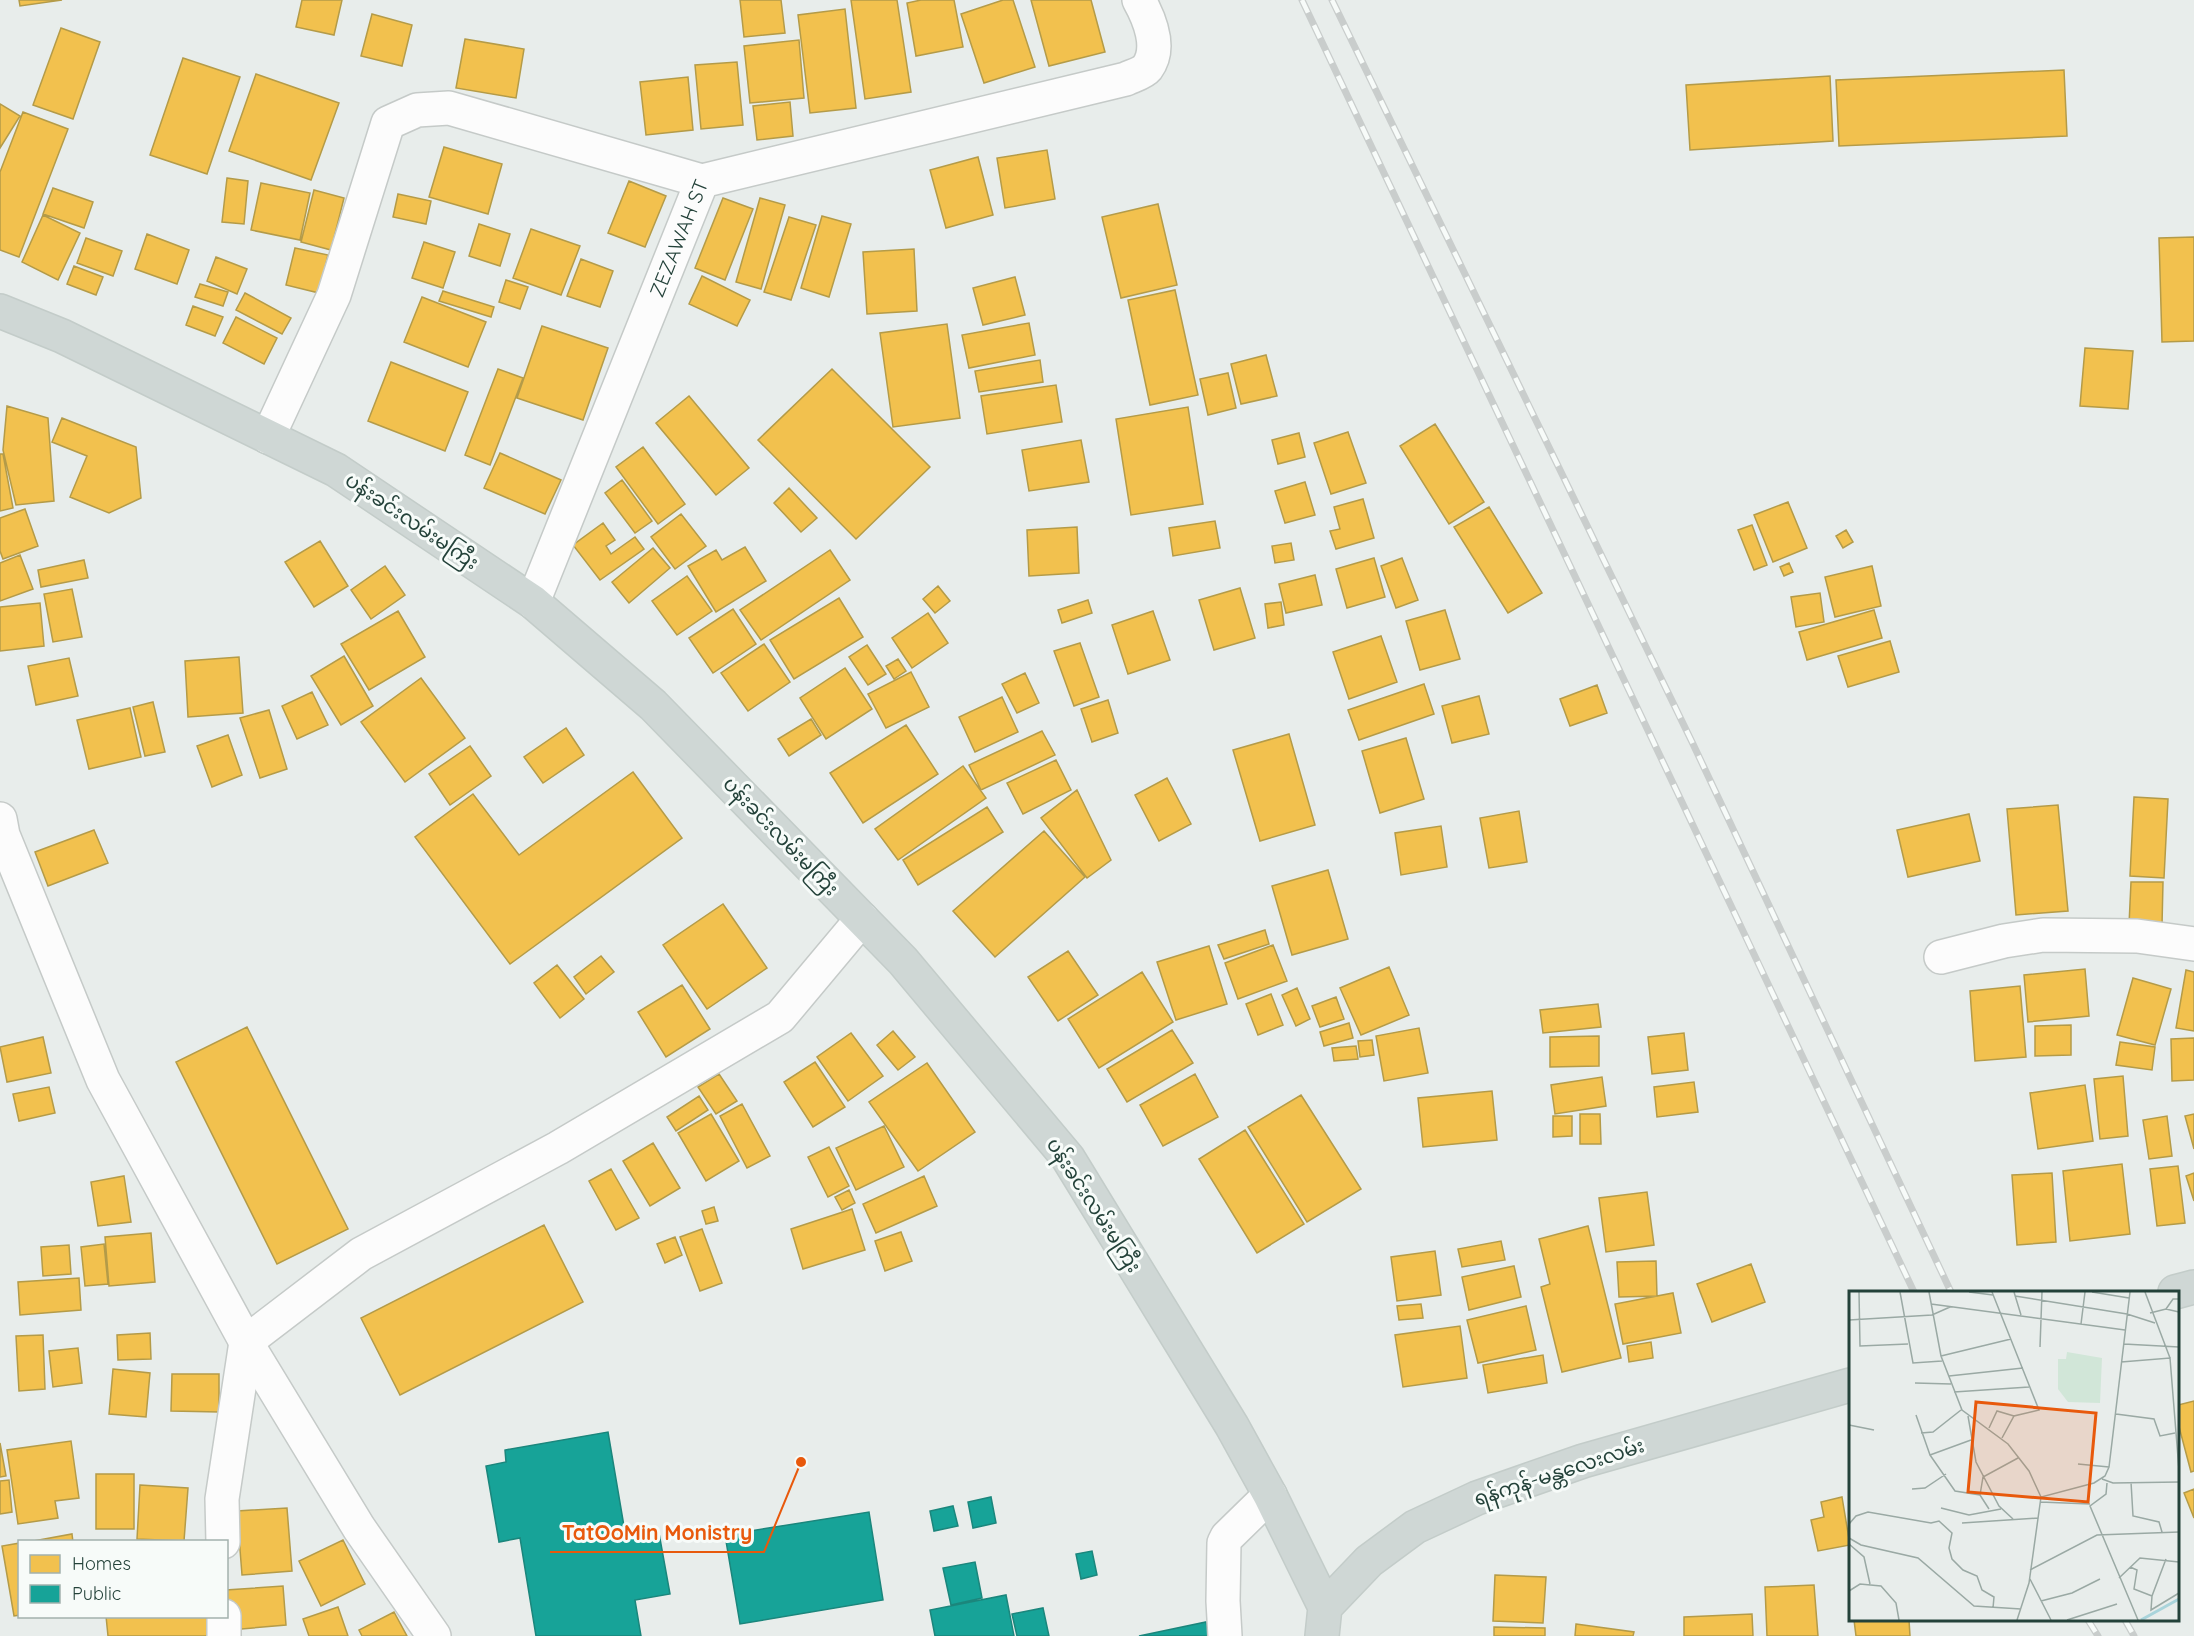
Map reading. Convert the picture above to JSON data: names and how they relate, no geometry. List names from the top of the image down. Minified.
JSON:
{"streets":{"main road":["ပန်းခင်းလမ်းမကြီး","ရန်ကုန်-မန္တလေးလမ်း"],"street":["ZEZAWAH ST"]},"crossings":[["ZEZAWAH ST","ပန်းခင်းလမ်းမကြီး"],["ပန်းခင်းလမ်းမကြီး","ရန်ကုန်-မန္တလေးလမ်း"]],"places":["TatOoMin Monistry"],"legend":["Homes","Public"]}
